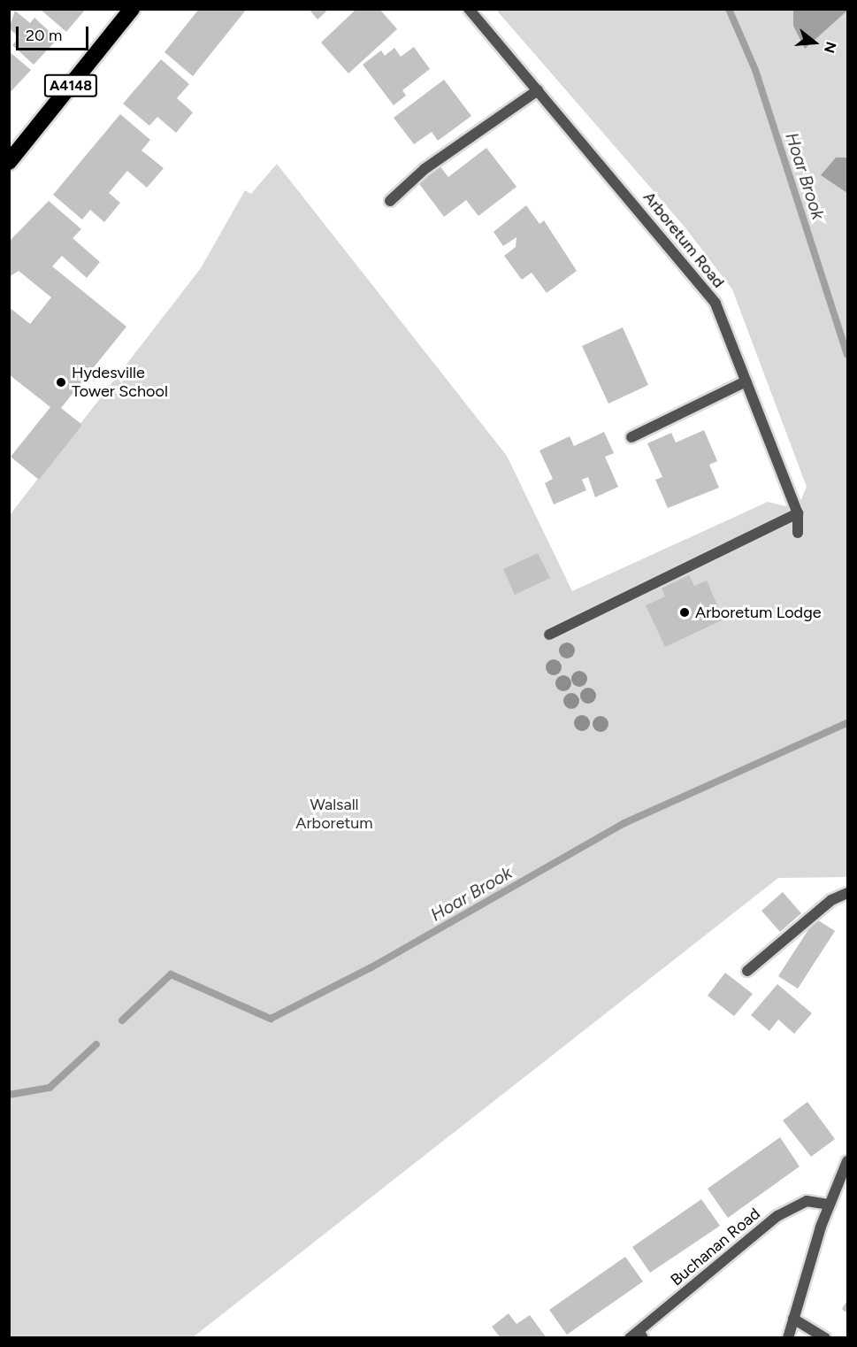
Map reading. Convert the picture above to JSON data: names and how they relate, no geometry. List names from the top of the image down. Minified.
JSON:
{"streets":{"highway":["A4148"],"street":["Arboretum Road","Buchanan Road"]},"water":["Hoar Brook"],"parks":["Walsall Arboretum"],"places":["Hydesville Tower School","Arboretum Lodge"],"scale_bar":"20 m","north":"right"}
